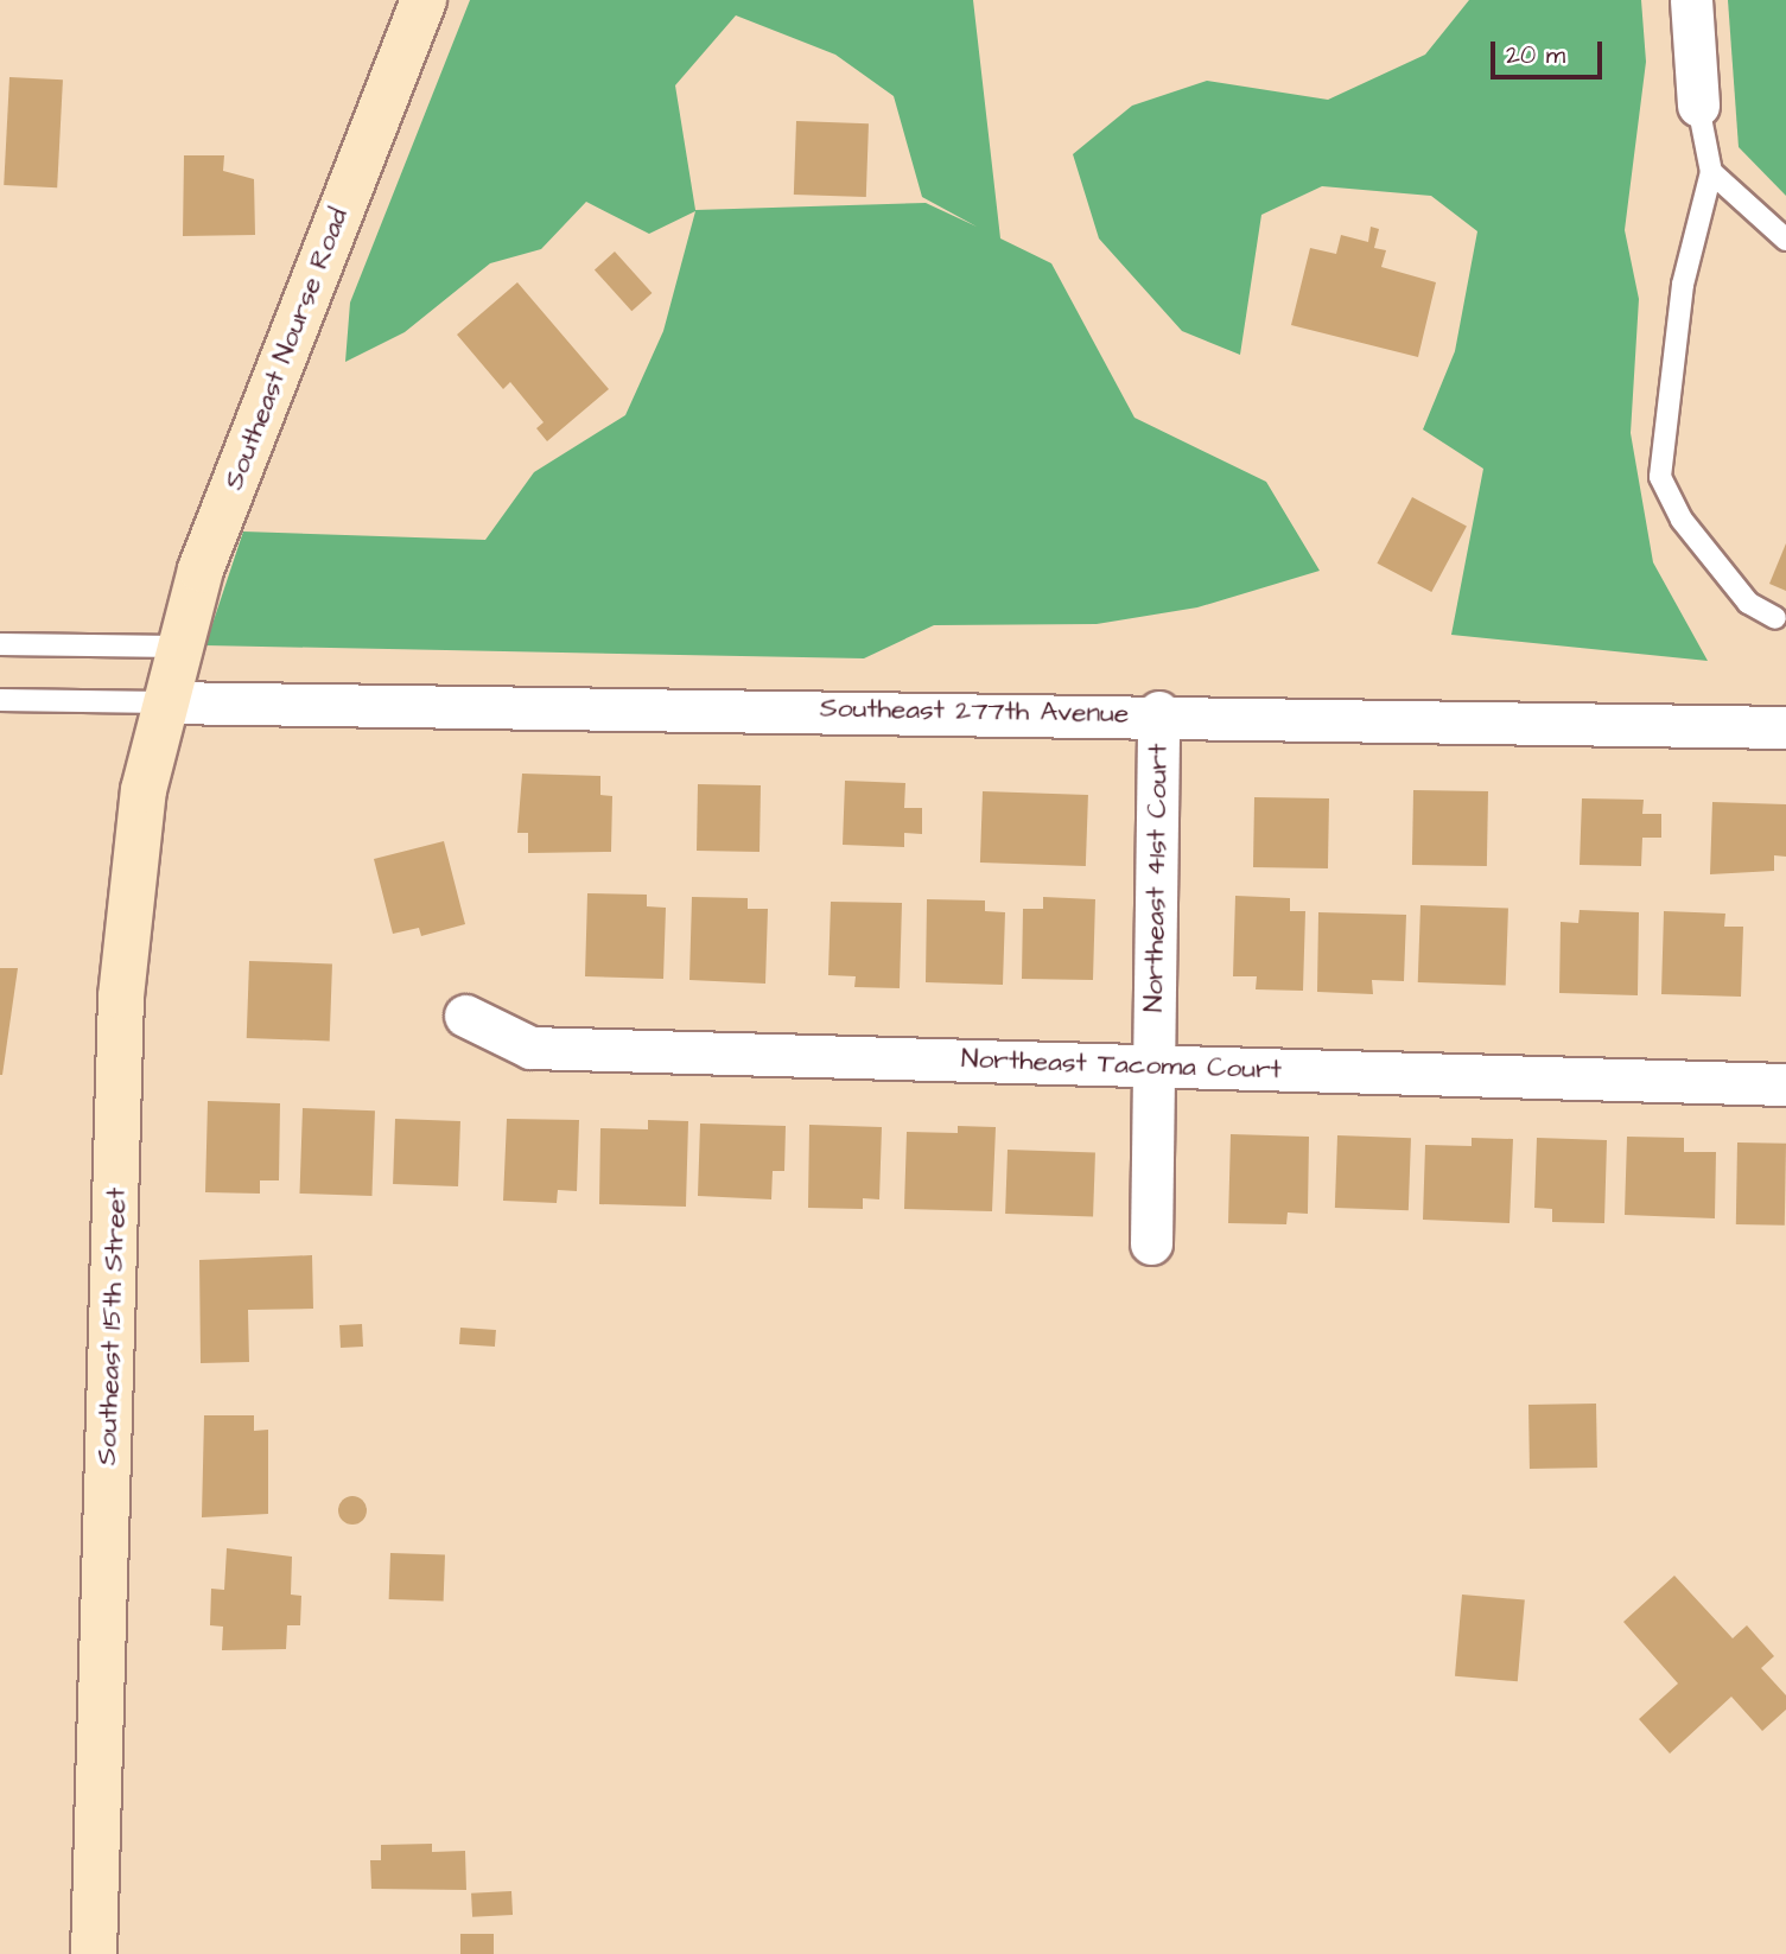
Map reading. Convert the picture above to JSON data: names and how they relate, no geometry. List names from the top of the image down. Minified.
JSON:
{"streets":{"street":["Southeast Nourse Road","Southeast 277th Avenue","Northeast 41st Court","Northeast Tacoma Court","Southeast 15th Street"]},"crossings":[["Southeast Nourse Road","Southeast 277th Avenue"],["Southeast Nourse Road","Southeast 15th Street"],["Southeast 277th Avenue","Northeast 41st Court"],["Southeast 277th Avenue","Southeast 15th Street"],["Northeast 41st Court","Northeast Tacoma Court"]],"scale_bar":"20 m"}
